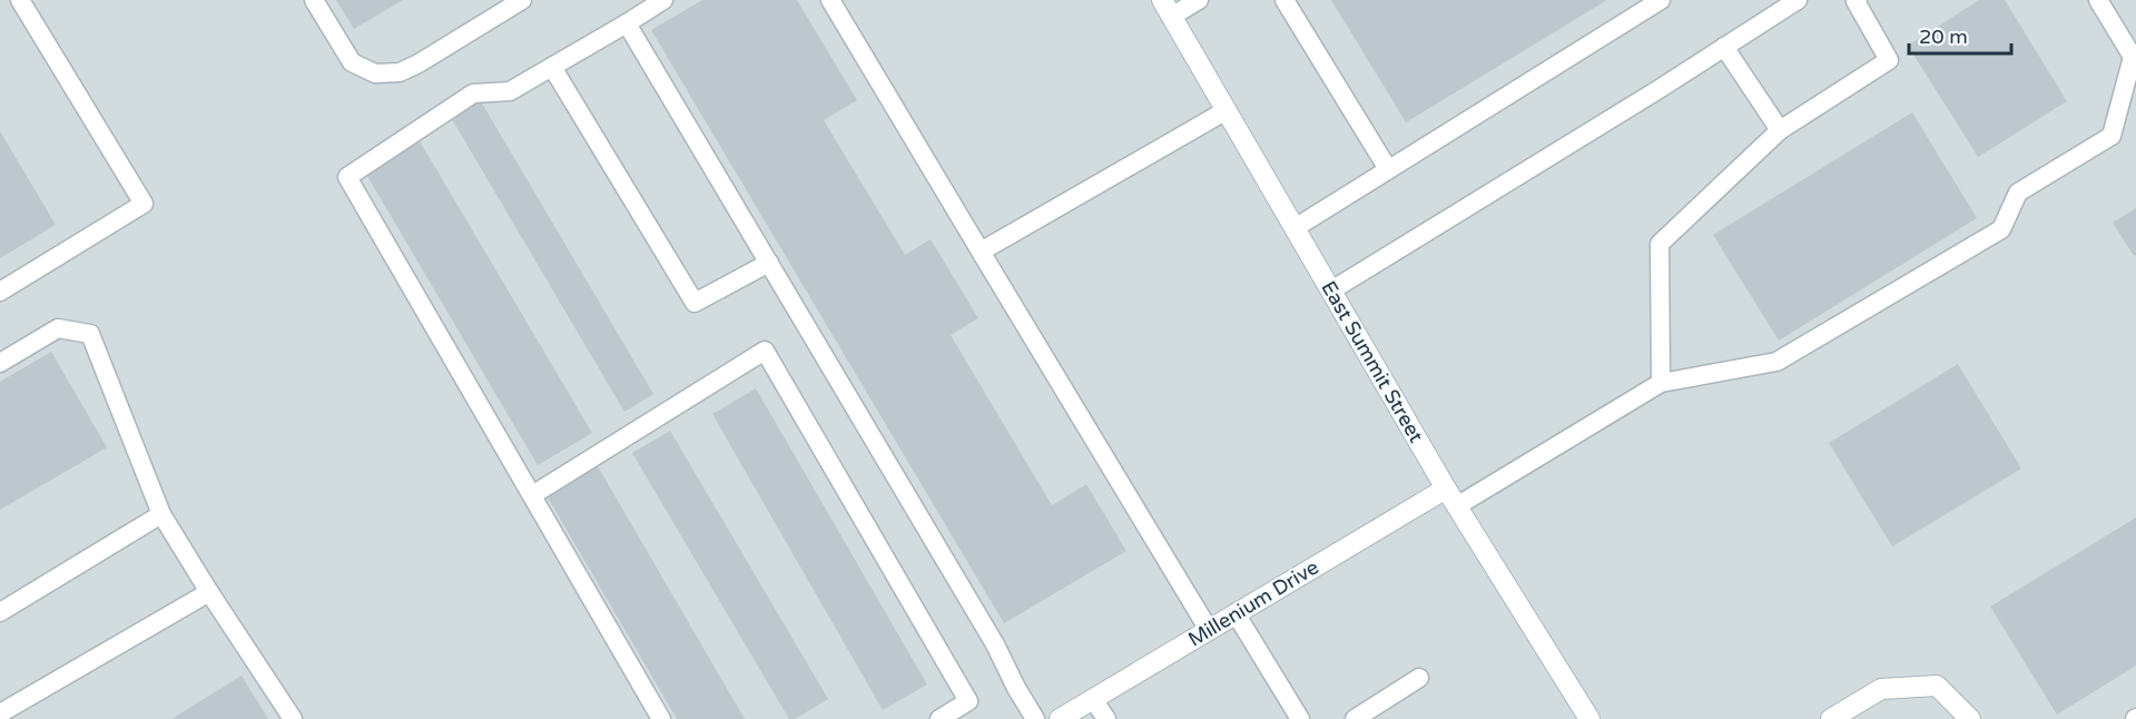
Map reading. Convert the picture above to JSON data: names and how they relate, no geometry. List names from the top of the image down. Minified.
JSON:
{"streets":{"street":["East Summit Street","Millenium Drive"]},"crossings":[["East Summit Street","Millenium Drive"]],"scale_bar":"20 m"}
